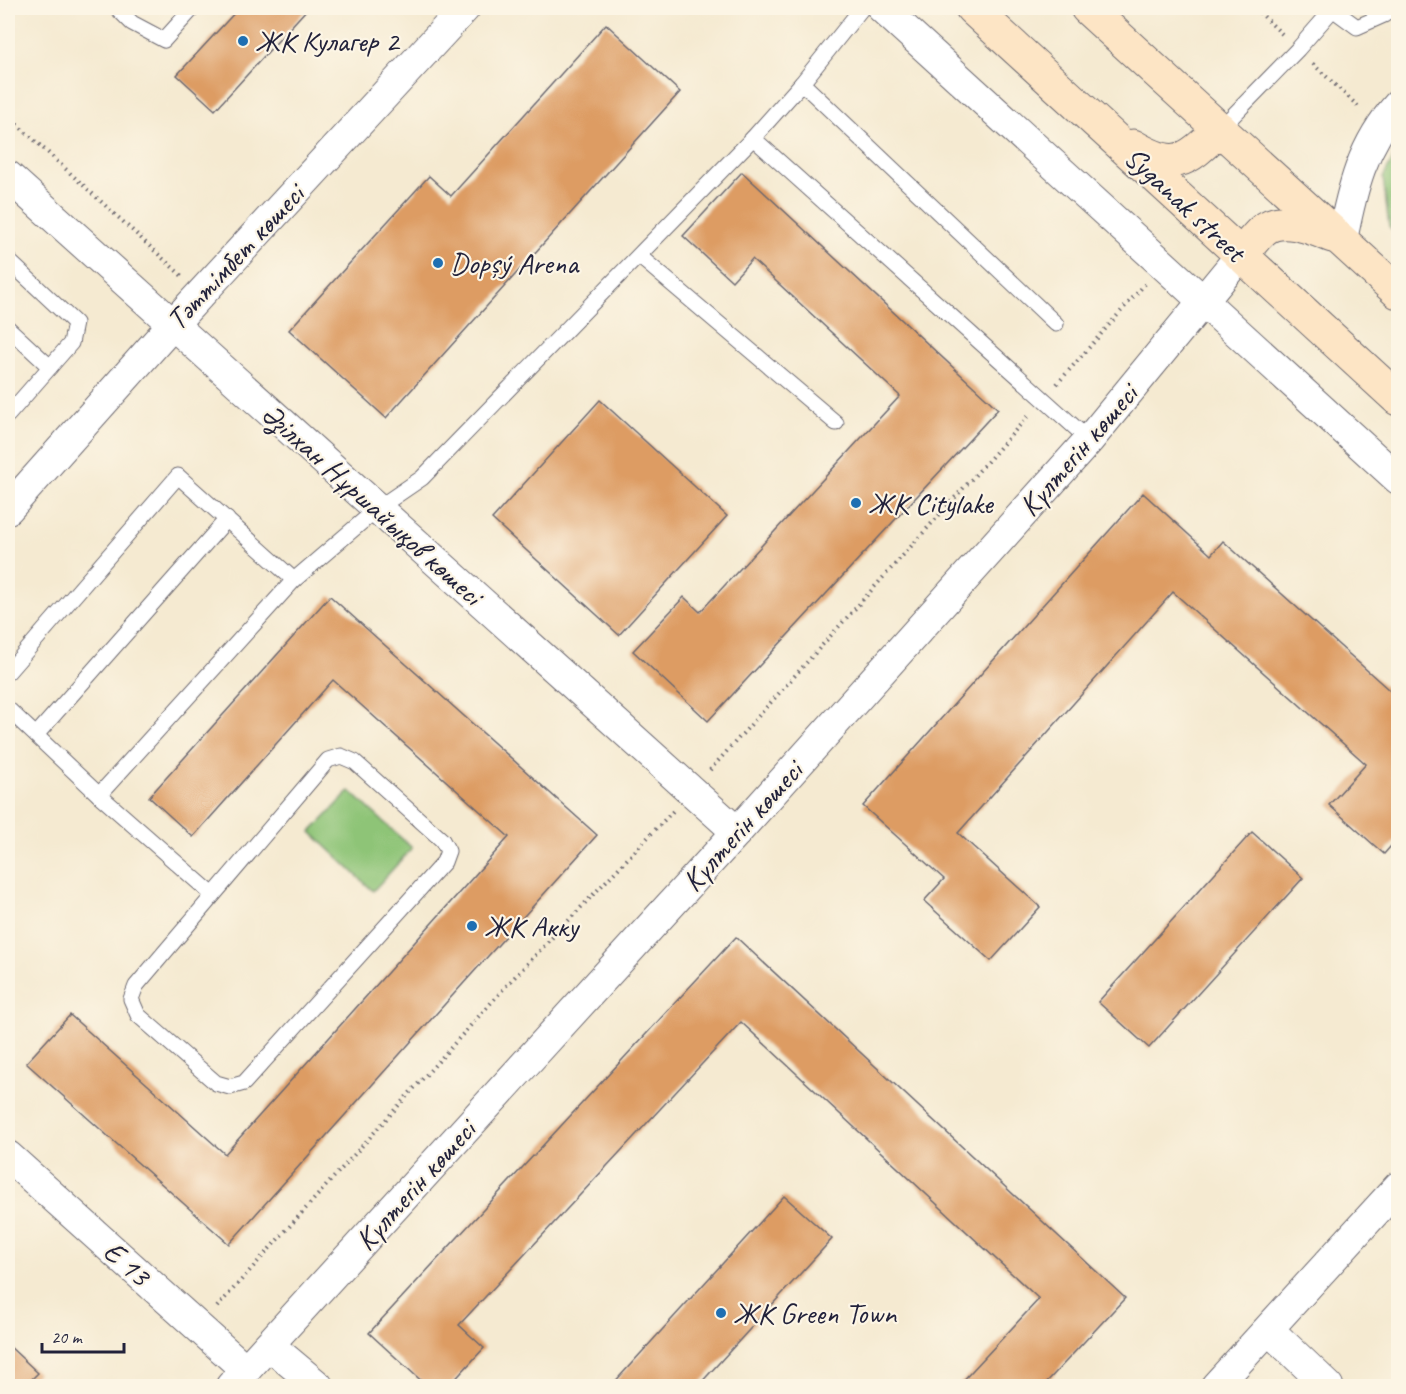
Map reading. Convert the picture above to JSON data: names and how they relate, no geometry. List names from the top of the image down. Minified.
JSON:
{"streets":{"main road":["Syganak street"],"street":["Тәттімбет көшесі","Күлтегін көшесі","Әзілхан Нұршайықов көшесі","E 13"]},"crossings":[["Syganak street","Күлтегін көшесі"],["Тәттімбет көшесі","Әзілхан Нұршайықов көшесі"],["Күлтегін көшесі","Әзілхан Нұршайықов көшесі"],["Күлтегін көшесі","E 13"]],"places":["ЖК Кулагер 2","Dopșý Arena","ЖК Citylake","ЖК Акку","ЖК Green Town"],"scale_bar":"20 m"}
